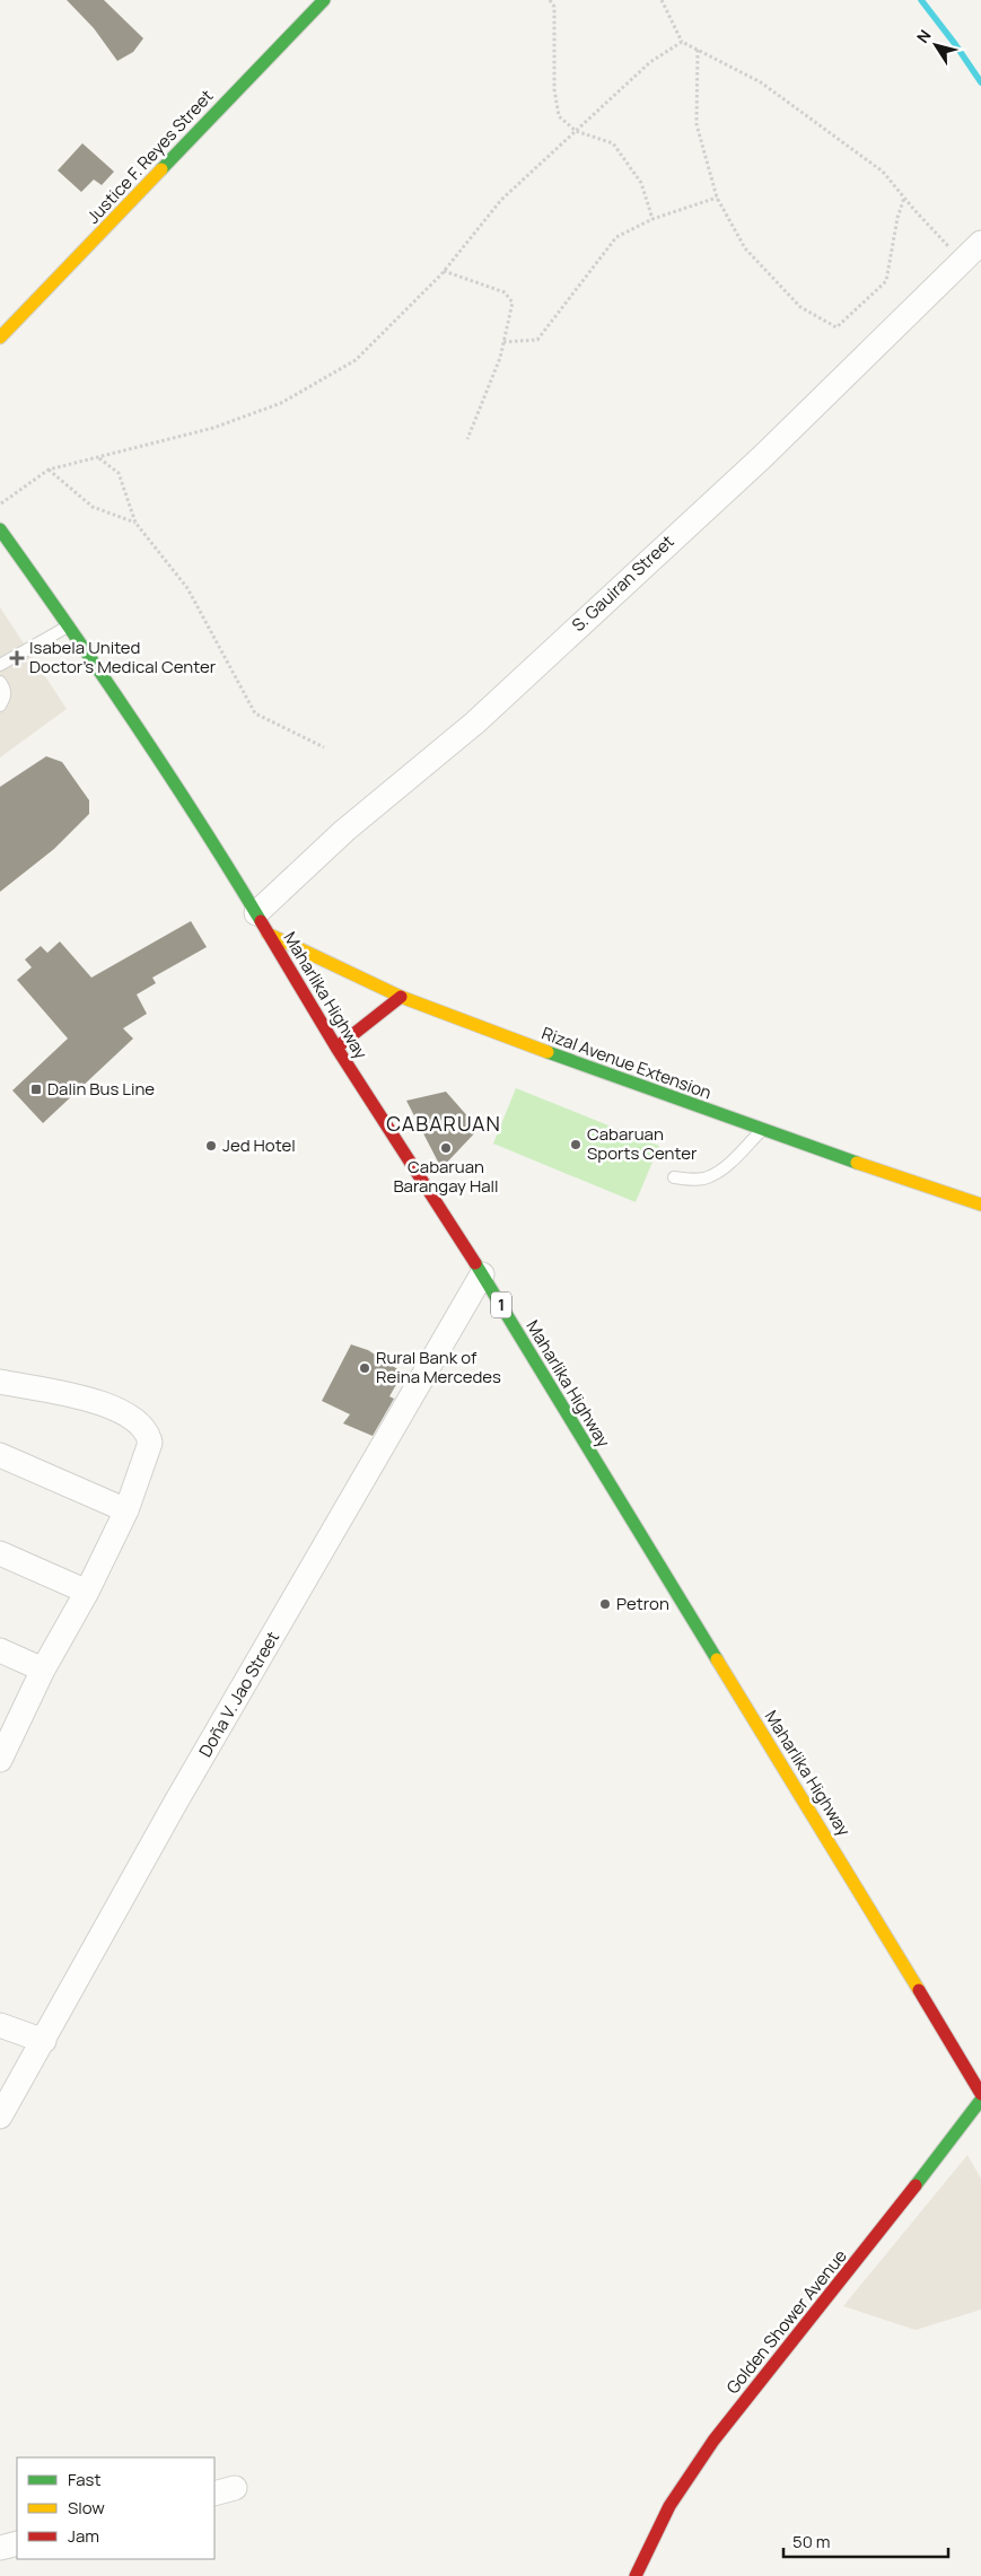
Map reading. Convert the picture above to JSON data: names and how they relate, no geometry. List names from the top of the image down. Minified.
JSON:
{"streets":{"main road":["Justice F. Reyes Street","Maharlika Highway","Rizal Avenue Extension","1","Golden Shower Avenue"],"street":["S. Gauiran Street","Doña V. Jao Street"]},"crossings":[["S. Gauiran Street","Maharlika Highway"],["S. Gauiran Street","Rizal Avenue Extension"],["Maharlika Highway","Rizal Avenue Extension"],["Maharlika Highway","Doña V. Jao Street"]],"districts":["CABARUAN"],"places":{"health":["Isabela United Doctor's Medical Center"],"transit":["Dalin Bus Line"],"other":["Cabaruan Sports Center","Jed Hotel","Cabaruan Barangay Hall","Rural Bank of Reina Mercedes","Petron"]},"legend":["Fast","Slow","Jam"],"scale_bar":"50 m","north":"top left"}
